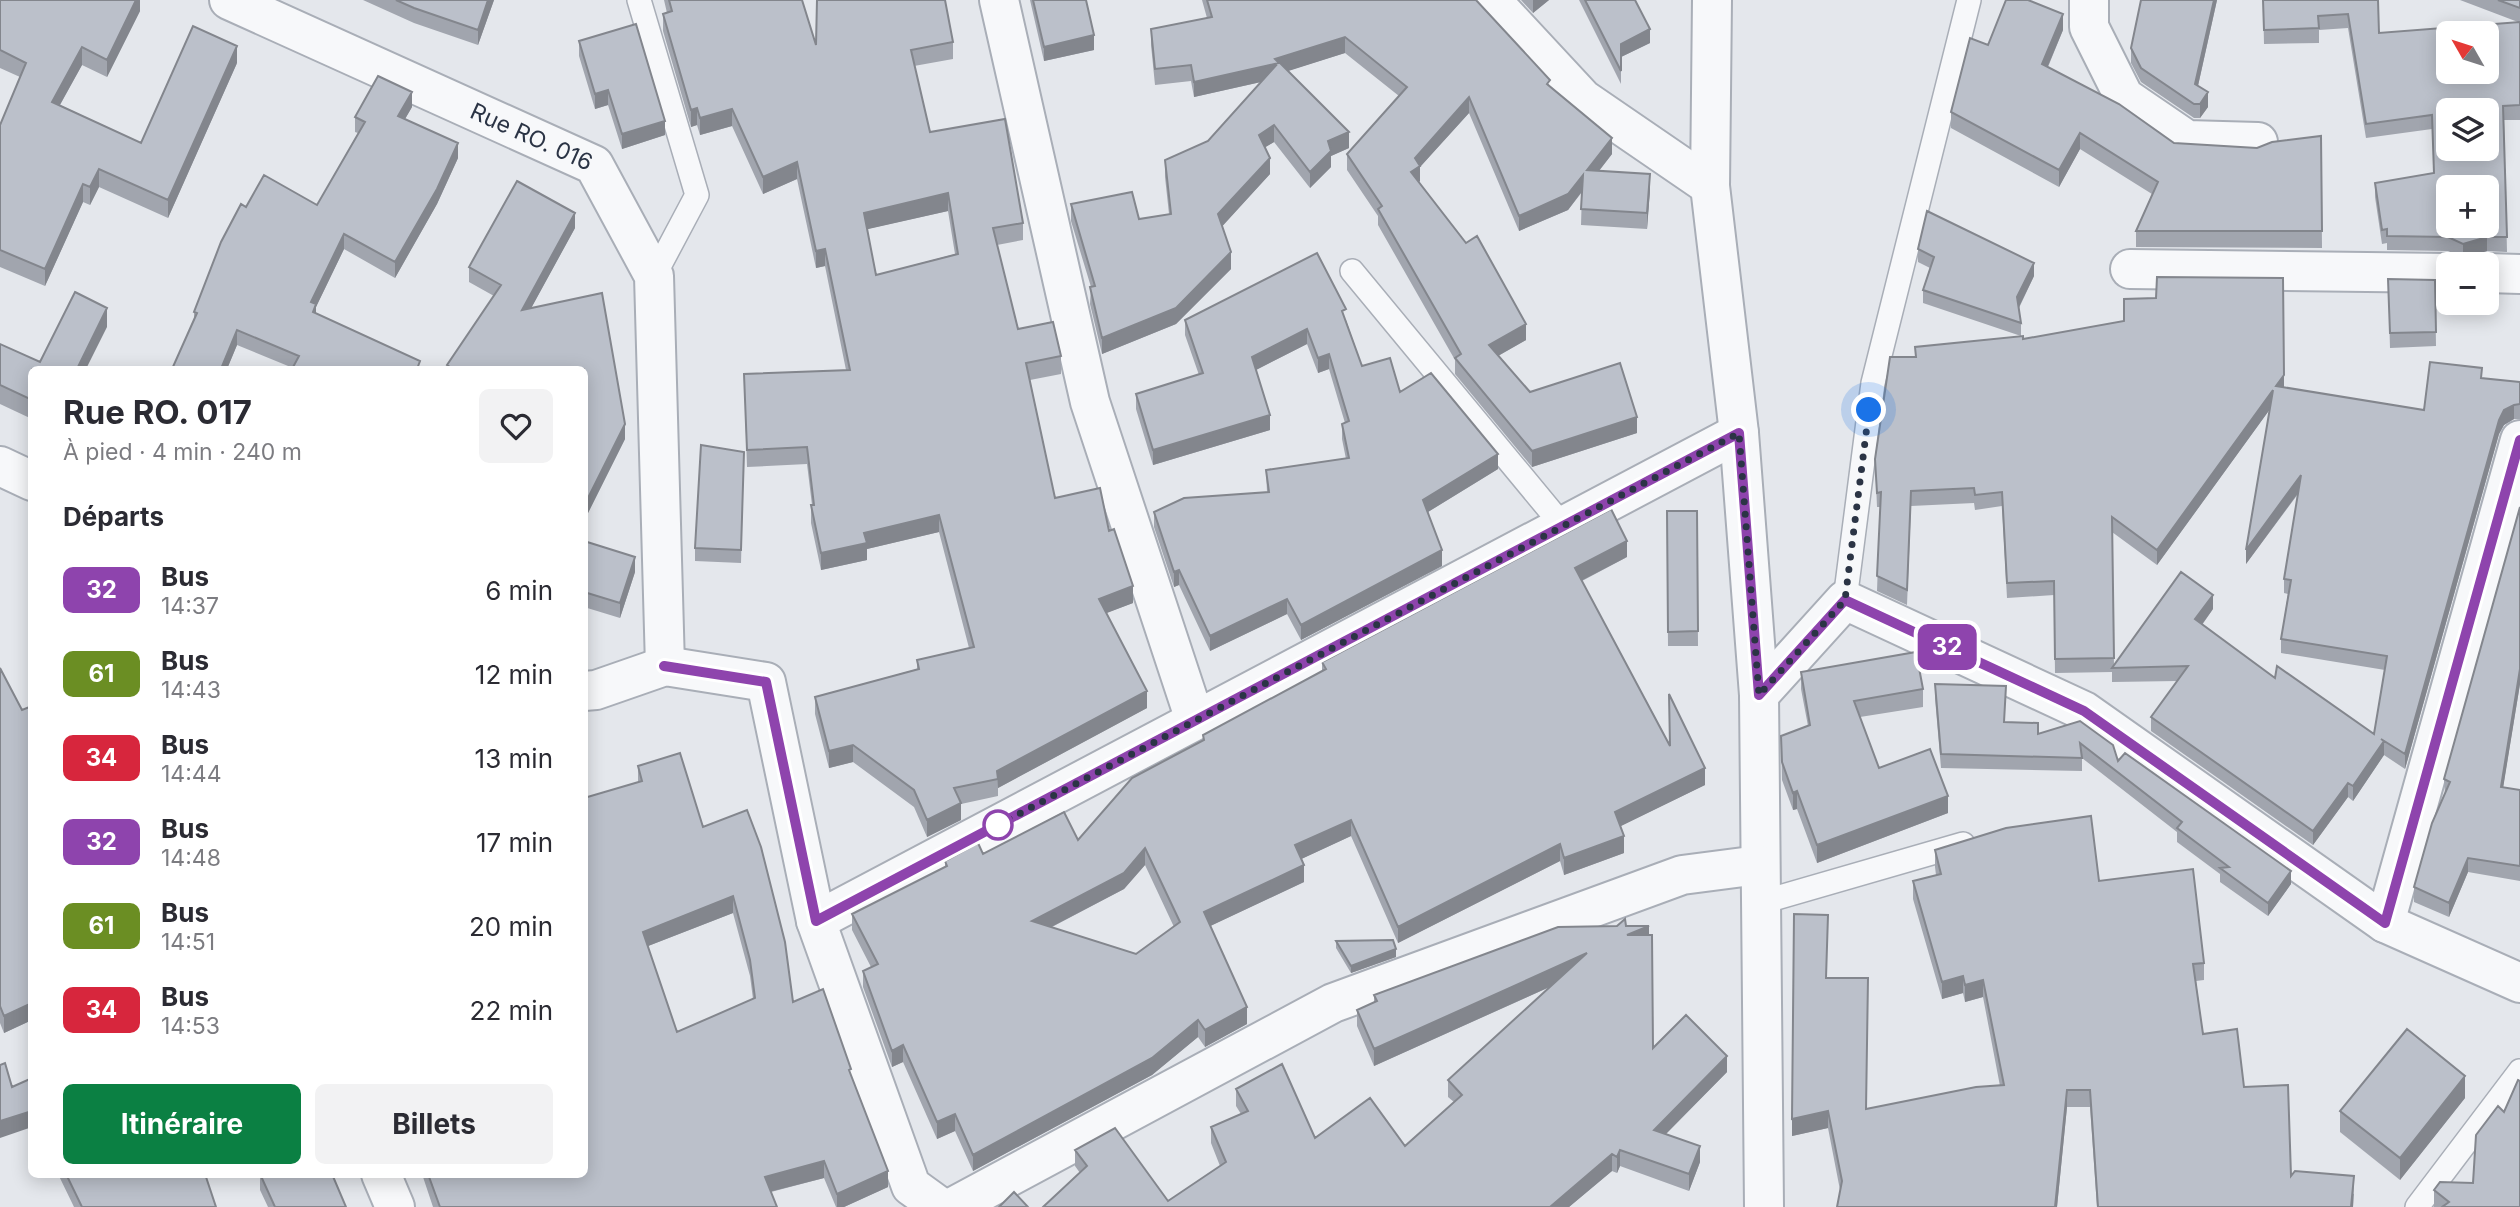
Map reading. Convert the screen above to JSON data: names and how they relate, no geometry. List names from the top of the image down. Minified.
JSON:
{"streets":{"street":["Rue RO. 016"]},"lines":["bus line 32"],"north":"top left","page":{"on_map":"32","map_buttons":["+","−"],"heading":[["Rue RO. 017","À pied · 4 min · 240 m"],"Départs"],"list":[{"mark":"32","name":"Bus","note":"14:37","value":"6 min"},{"mark":"61","name":"Bus","note":"14:43","value":"12 min"},{"mark":"34","name":"Bus","note":"14:44","value":"13 min"},{"mark":"32","name":"Bus","note":"14:48","value":"17 min"},{"mark":"61","name":"Bus","note":"14:51","value":"20 min"},{"mark":"34","name":"Bus","note":"14:53","value":"22 min"}],"buttons":["Itinéraire","Billets"]}}
